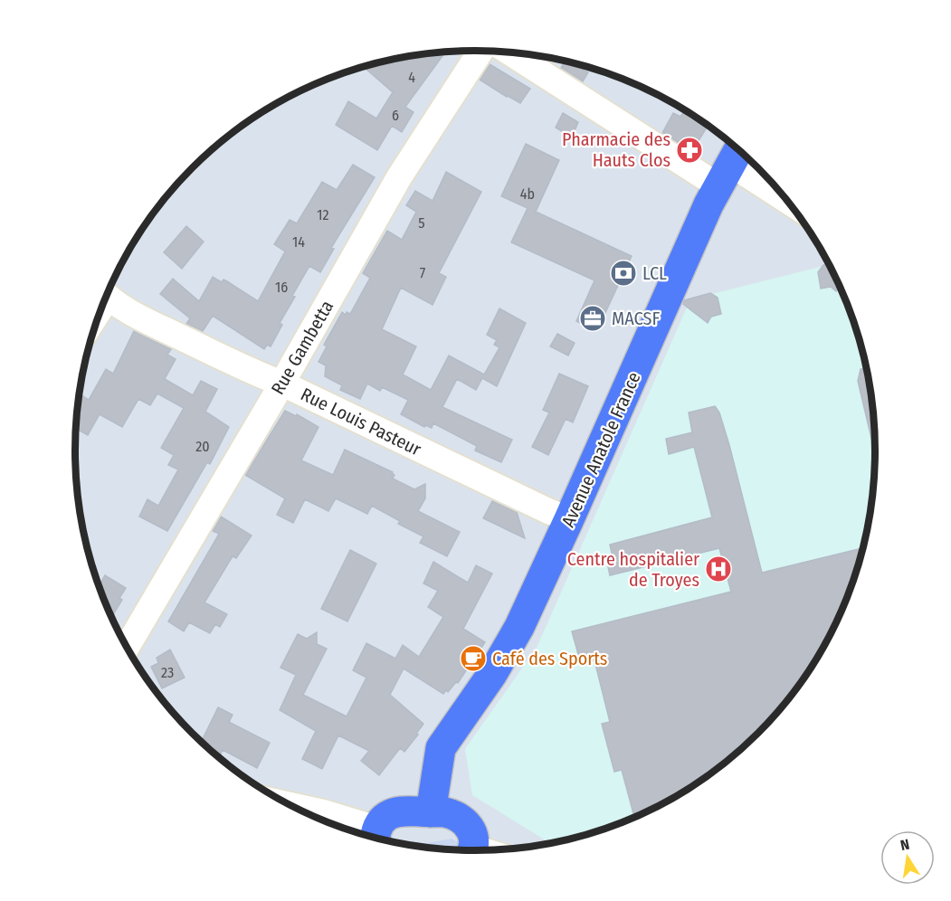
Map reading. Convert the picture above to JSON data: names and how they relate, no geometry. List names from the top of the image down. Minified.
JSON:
{"streets":{"main road":["Avenue Anatole France"],"street":["Rue Gambetta","Rue Louis Pasteur"]},"crossings":[["Rue Gambetta","Rue Louis Pasteur"],["Rue Louis Pasteur","Avenue Anatole France"]],"places":{"pharmacy":["Pharmacie des Hauts Clos"],"bank":["LCL"],"office":["MACSF"],"hospital":["Centre hospitalier de Troyes"],"cafe":["Café des Sports"]},"house_numbers":["4","6","4b","12","5","14","7","16","20","23"],"north":"top"}
